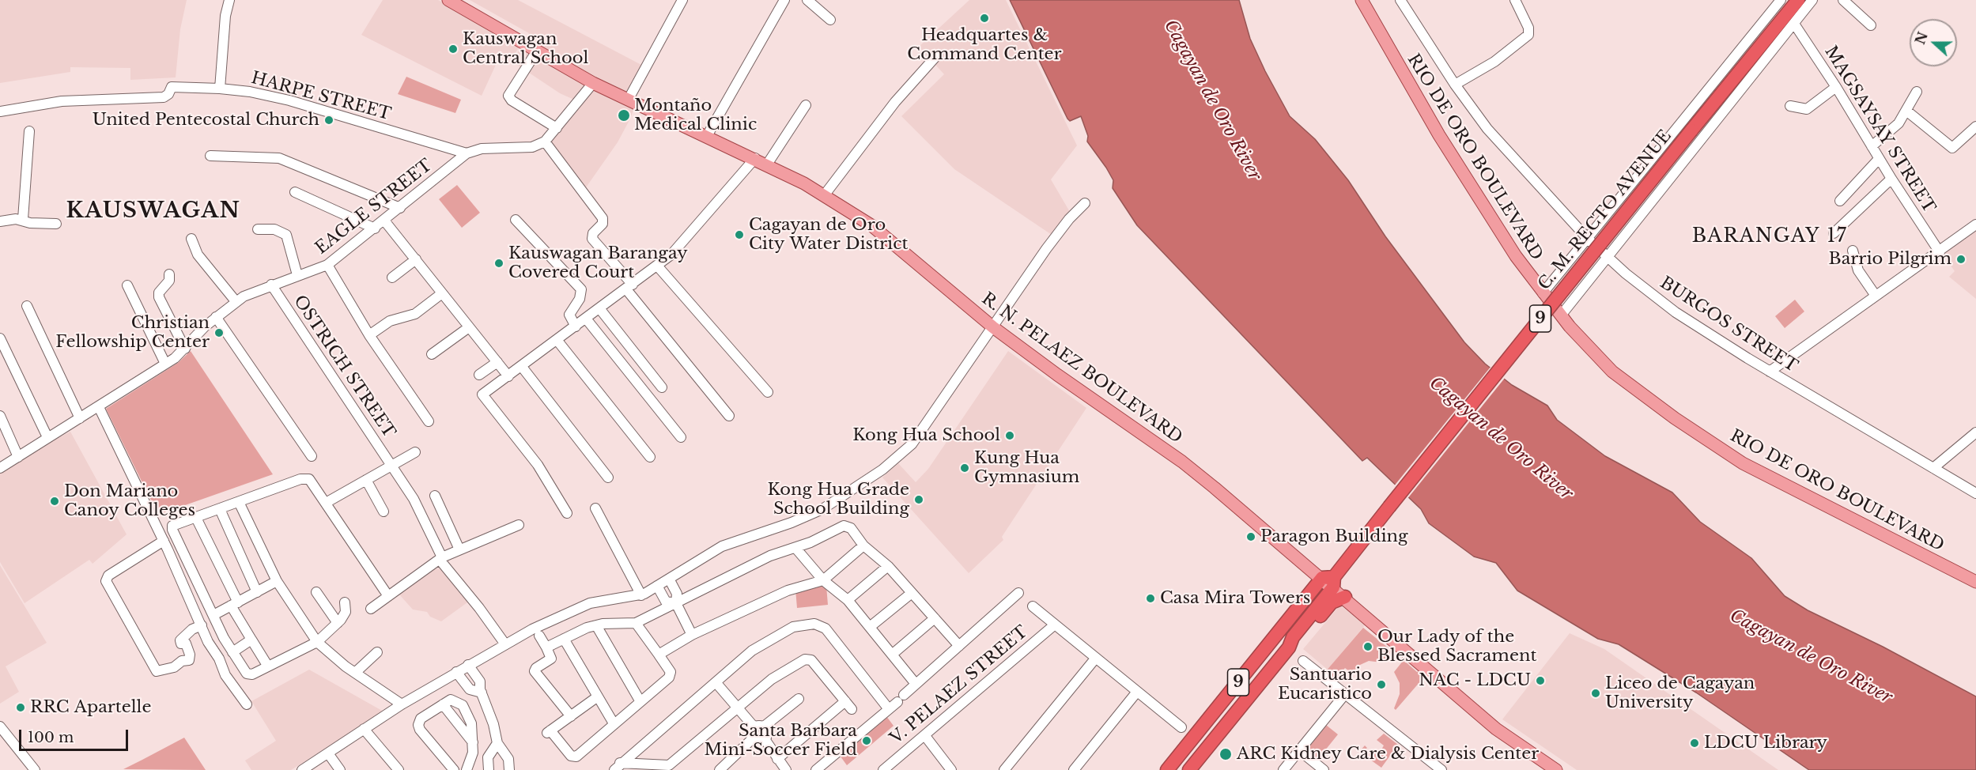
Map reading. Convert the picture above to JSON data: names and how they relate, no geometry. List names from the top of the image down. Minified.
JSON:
{"streets":{"highway":["C. M. RECTO AVENUE","9"],"main road":["RIO DE ORO BOULEVARD","R. N. PELAEZ BOULEVARD"],"street":["HARPE STREET","MAGSAYSAY STREET","EAGLE STREET","BURGOS STREET","OSTRICH STREET","V. PELAEZ STREET"]},"crossings":[["HARPE STREET","EAGLE STREET"],["EAGLE STREET","OSTRICH STREET"],["C. M. RECTO AVENUE","R. N. PELAEZ BOULEVARD"]],"districts":["KAUSWAGAN","BARANGAY 17"],"water":["Cagayan de Oro River"],"places":["Headquartes & Command Center","Kauswagan Central School","Montaño Medical Clinic","United Pentecostal Church","Cagayan de Oro City Water District","Barrio Pilgrim","Kauswagan Barangay Covered Court","Christian Fellowship Center","Kong Hua School","Kung Hua Gymnasium","Kong Hua Grade School Building","Don Mariano Canoy Colleges","Paragon Building","Casa Mira Towers","Our Lady of the Blessed Sacrament","NAC - LDCU","Santuario Eucaristico","Liceo de Cagayan University","RRC Apartelle","Santa Barbara Mini-Soccer Field","LDCU Library","ARC Kidney Care & Dialysis Center"],"scale_bar":"100 m","north":"left"}
